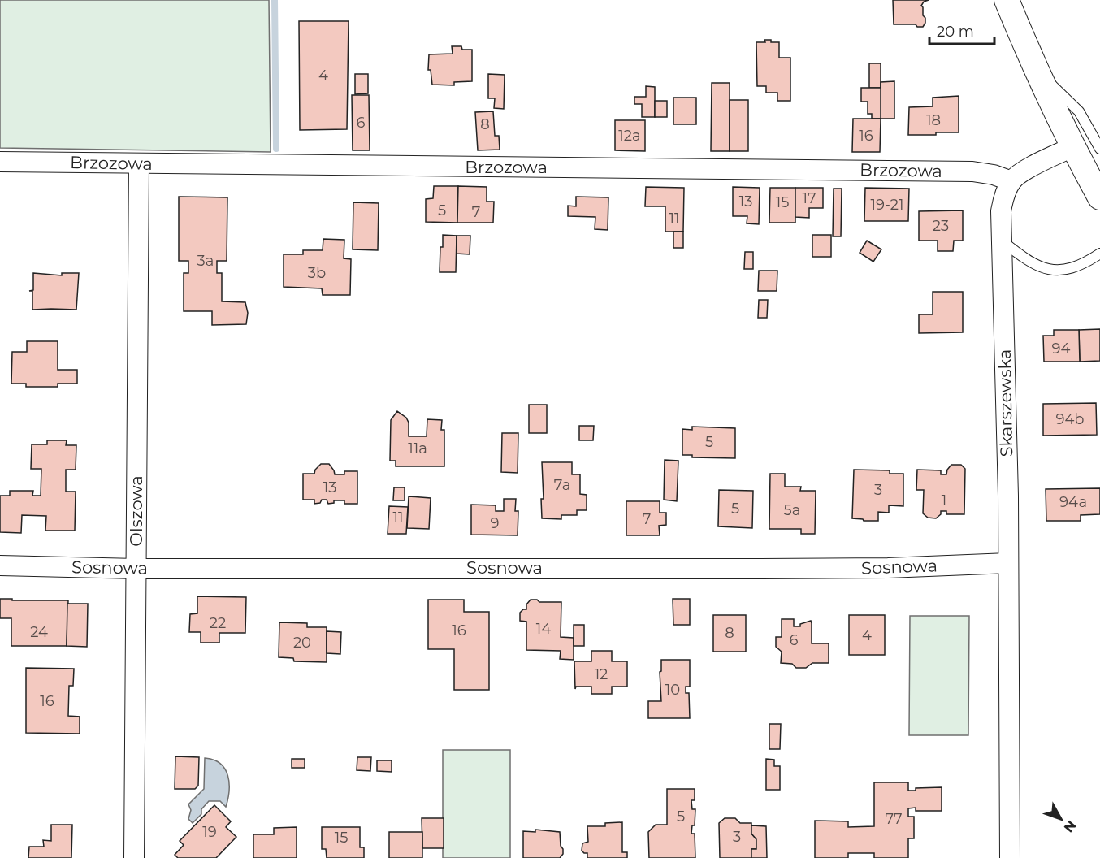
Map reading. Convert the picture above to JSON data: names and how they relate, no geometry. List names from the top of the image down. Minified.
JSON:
{"streets":{"street":["Brzozowa","Skarszewska","Olszowa","Sosnowa"]},"crossings":[["Brzozowa","Skarszewska"],["Brzozowa","Olszowa"],["Skarszewska","Sosnowa"],["Olszowa","Sosnowa"]],"house_numbers":["4","18","6","8","12a","16","17","13","15","19-21","5","7","11","23","3a","3b","94","94b","5","11a","7a","13","3","1","94a","5","5a","11","7","9","22","14","16","24","8","4","6","20","12","10","16","5","77","19","3","15"],"scale_bar":"20 m","north":"bottom right"}
